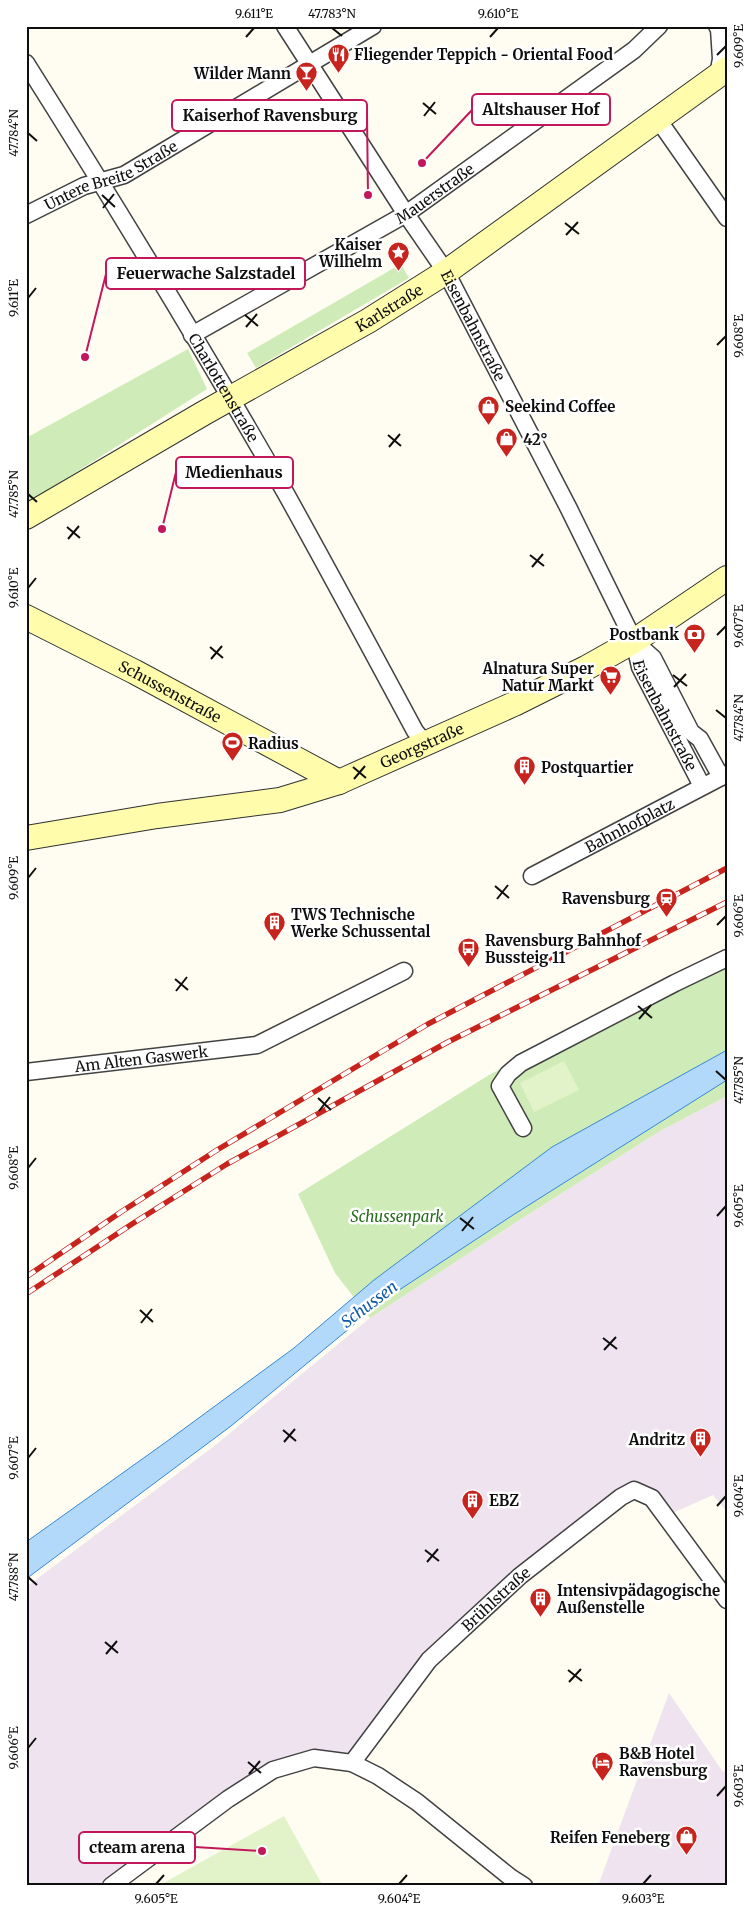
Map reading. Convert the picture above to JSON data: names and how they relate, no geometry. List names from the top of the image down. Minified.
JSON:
{"streets":{"main road":["Karlstraße","Schussenstraße","Georgstraße"],"street":["Untere Breite Straße","Mauerstraße","Eisenbahnstraße","Charlottenstraße","Bahnhofplatz","Am Alten Gaswerk","Brühlstraße"]},"crossings":[["Untere Breite Straße","Eisenbahnstraße"],["Untere Breite Straße","Charlottenstraße"],["Mauerstraße","Eisenbahnstraße"],["Mauerstraße","Charlottenstraße"],["Karlstraße","Eisenbahnstraße"],["Karlstraße","Charlottenstraße"],["Eisenbahnstraße","Georgstraße"],["Eisenbahnstraße","Bahnhofplatz"],["Charlottenstraße","Georgstraße"],["Schussenstraße","Georgstraße"]],"water":["Schussen"],"parks":["Schussenpark"],"places":{"restaurant":["Fliegender Teppich - Oriental Food"],"bar":["Wilder Mann"],"other":["Altshauser Hof","Kaiserhof Ravensburg","Feuerwache Salzstadel","Medienhaus","cteam arena"],"place":["Kaiser Wilhelm"],"shop":["Seekind Coffee","42°","Reifen Feneberg"],"bank":["Postbank"],"supermarket":["Alnatura Super Natur Markt"],"sports":["Radius"],"building":["Postquartier","TWS Technische Werke Schussental","Andritz","EBZ","Intensivpädagogische Außenstelle"],"station":["Ravensburg"],"bus stop":["Ravensburg Bahnhof Bussteig 11"],"hotel":["B&B Hotel Ravensburg"]},"coordinates":["9.611°E","47.783°N","9.610°E","9.609°E","47.784°N","9.608°E","47.785°N","9.607°E","9.606°E","9.605°E","9.604°E","47.788°N","9.603°E"]}
